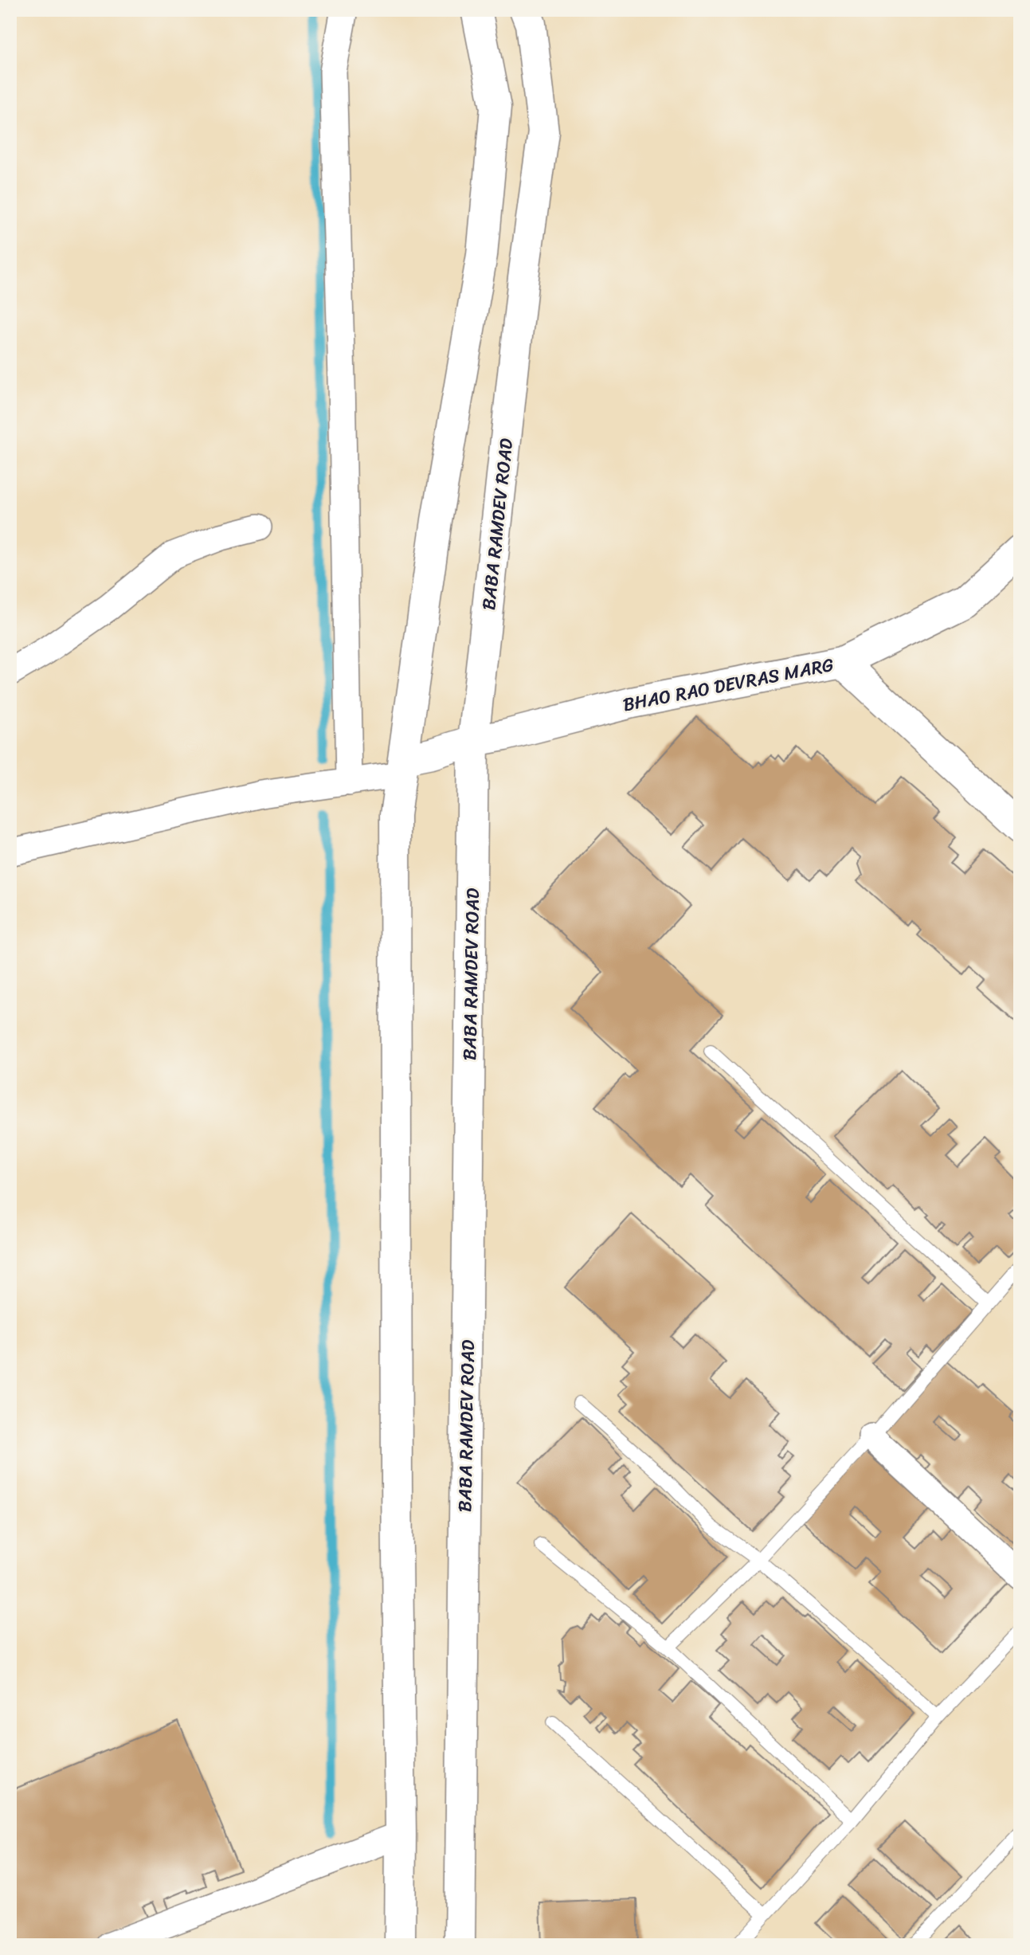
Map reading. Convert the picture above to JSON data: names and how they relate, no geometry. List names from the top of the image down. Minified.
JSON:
{"streets":{"street":["BABA RAMDEV ROAD","BHAO RAO DEVRAS MARG"]},"crossings":[["BABA RAMDEV ROAD","BHAO RAO DEVRAS MARG"]]}
